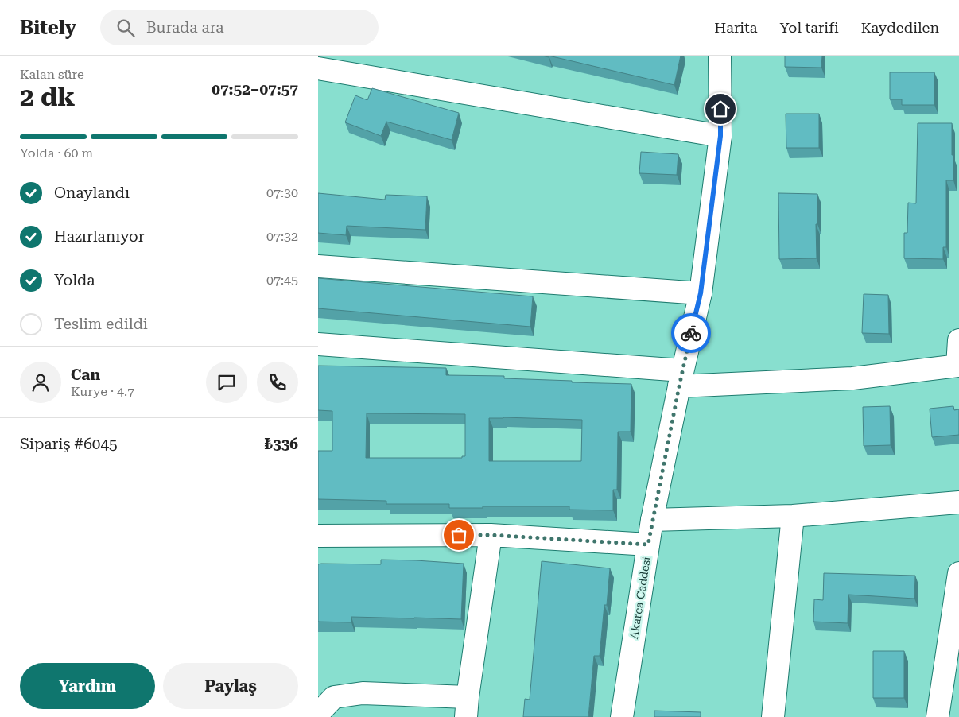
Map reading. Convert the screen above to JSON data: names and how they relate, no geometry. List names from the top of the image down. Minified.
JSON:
{"streets":{"street":["Akarca Caddesi"]},"page":{"header":"Bitely","search":"Burada ara","nav":["Harita","Yol tarifi","Kaydedilen"],"heading":["2 dk","Kalan süre","07:52–07:57"],"panel":["Can","Kurye · 4.7","Sipariş #6045","₺336"],"bar":"Yolda · 60 m","list":[["Onaylandı","07:30"],["Hazırlanıyor","07:32"],["Yolda","07:45"],"Teslim edildi"],"buttons":["Yardım","Paylaş"]}}
